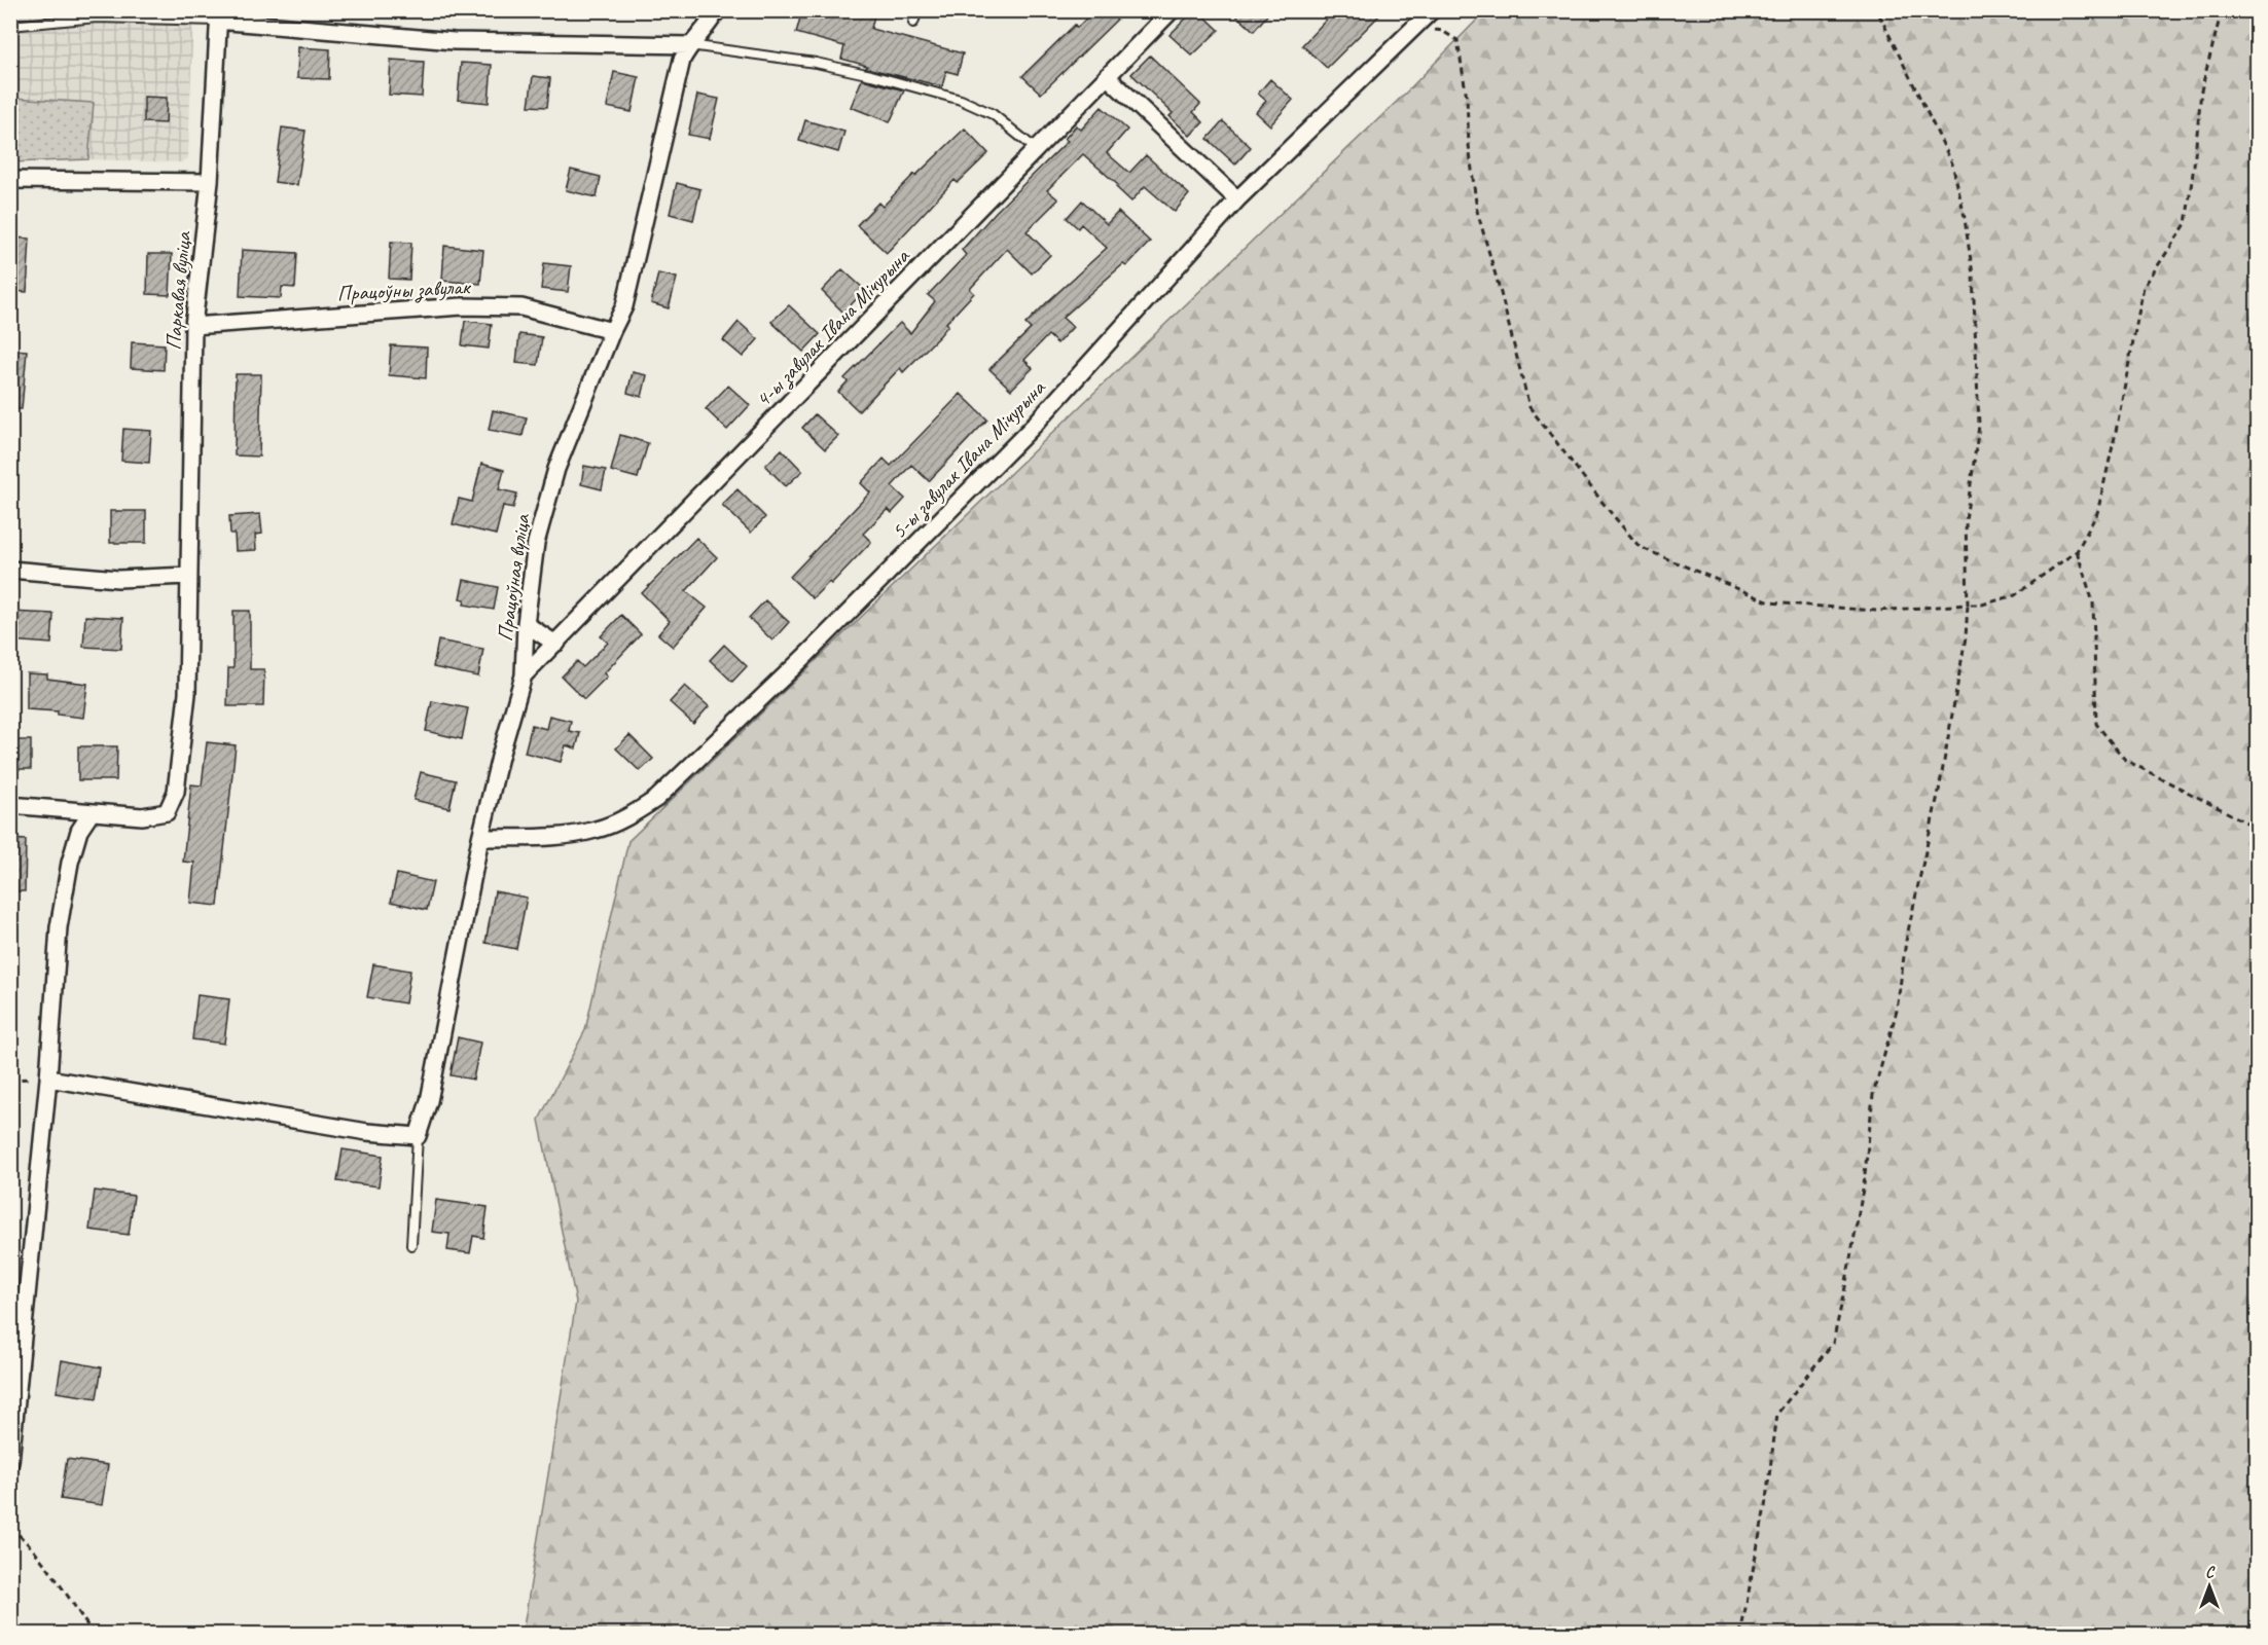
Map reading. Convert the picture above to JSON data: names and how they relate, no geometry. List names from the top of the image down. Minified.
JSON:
{"streets":{"street":["Працоўны завулак","Паркавая вуліца","4-ы завулак Івана Мічурына","5-ы завулак Івана Мічурына","Працоўная вуліца"]},"crossings":[["Працоўны завулак","Паркавая вуліца"],["Працоўны завулак","Працоўная вуліца"],["4-ы завулак Івана Мічурына","Працоўная вуліца"],["5-ы завулак Івана Мічурына","Працоўная вуліца"]],"north":"top"}
